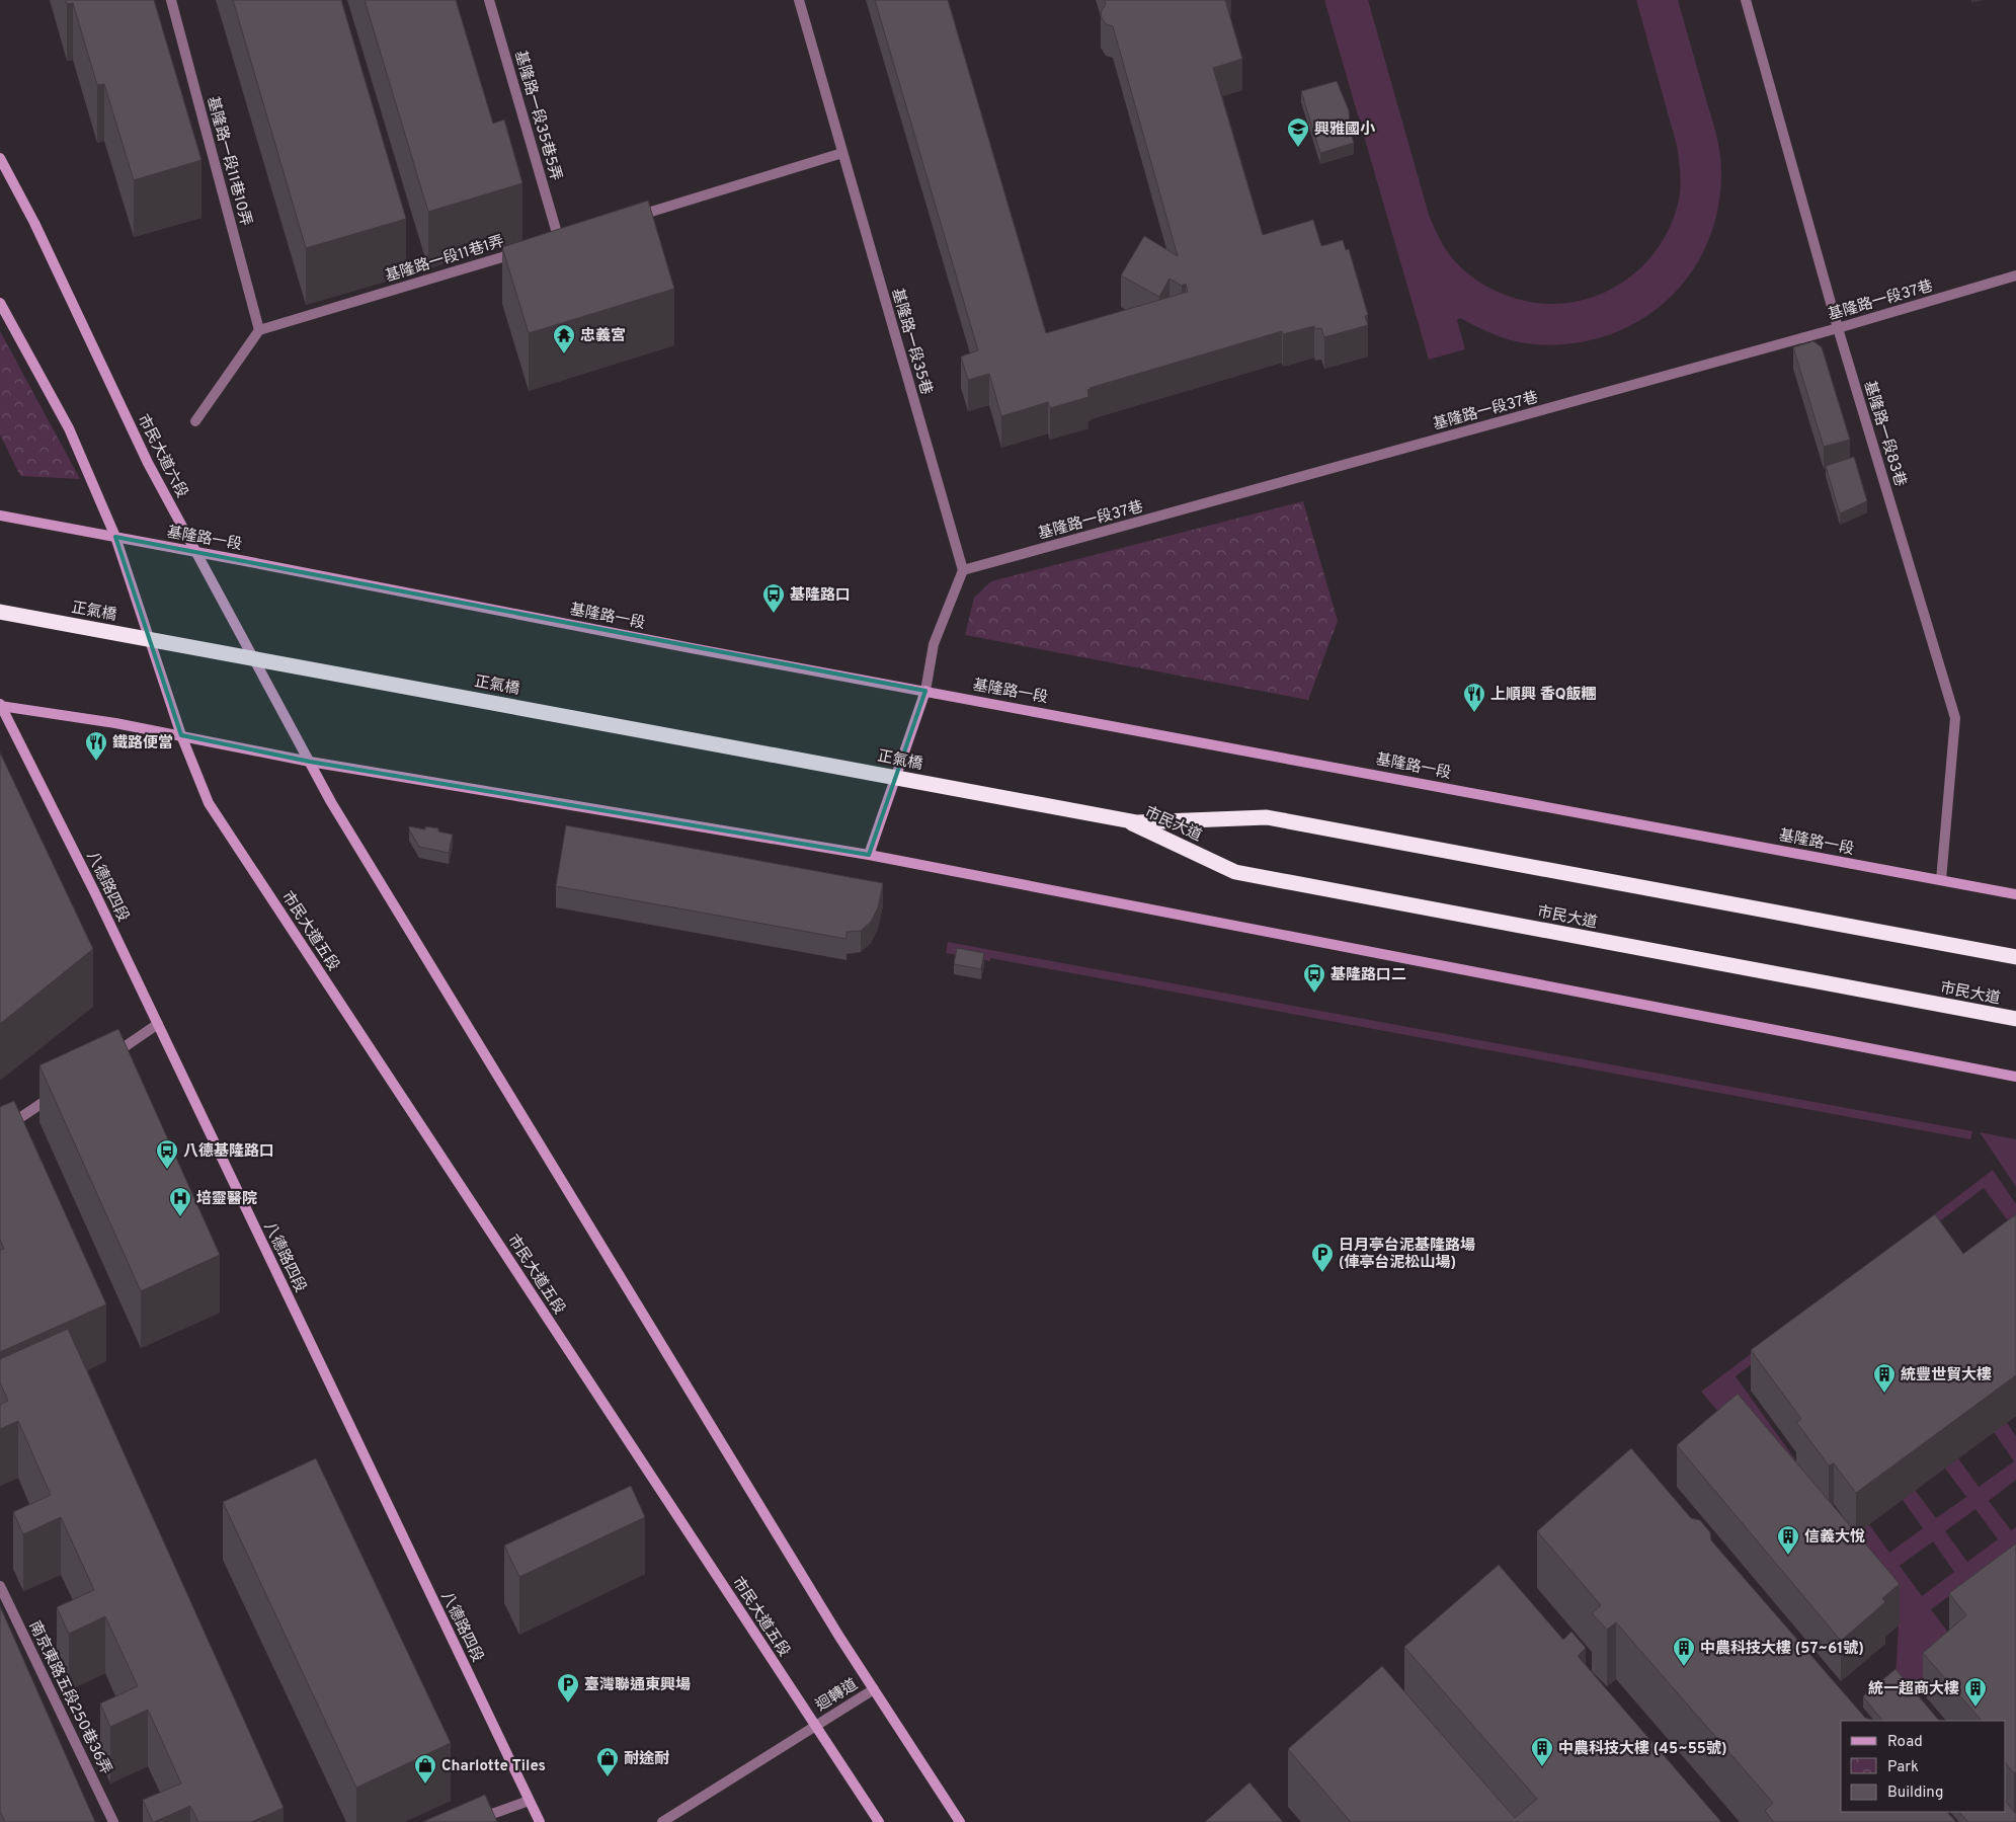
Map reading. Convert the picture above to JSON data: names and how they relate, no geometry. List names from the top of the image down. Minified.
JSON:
{"streets":{"highway":["正氣橋","市民大道"],"street":["基隆路一段35巷5弄","基隆路一段11巷10弄","基隆路一段11巷1弄","基隆路一段37巷","基隆路一段35巷","基隆路一段83巷","市民大道六段","基隆路一段","八德路四段","市民大道五段","迴轉道","南京東路五段250巷36弄"]},"crossings":[["基隆路一段11巷10弄","基隆路一段11巷1弄"],["基隆路一段37巷","基隆路一段35巷"],["基隆路一段37巷","基隆路一段83巷"],["基隆路一段83巷","基隆路一段"],["市民大道六段","基隆路一段"],["正氣橋","市民大道"],["市民大道五段","迴轉道"]],"places":{"school or university":["興雅國小"],"temple":["忠義宮"],"bus stop":["基隆路口","基隆路口二","八德基隆路口"],"restaurant":["上順興 香Q飯糰","鐵路便當"],"hospital":["培靈醫院"],"parking":["日月亭台泥基隆路場 (俥亭台泥松山場)","臺灣聯通東興場"],"building":["統豐世貿大樓","信義大悅","中農科技大樓 (57~61號)","統一超商大樓","中農科技大樓 (45~55號)"],"shop":["耐途耐","Charlotte Tiles"]},"legend":["Road","Park","Building"]}
